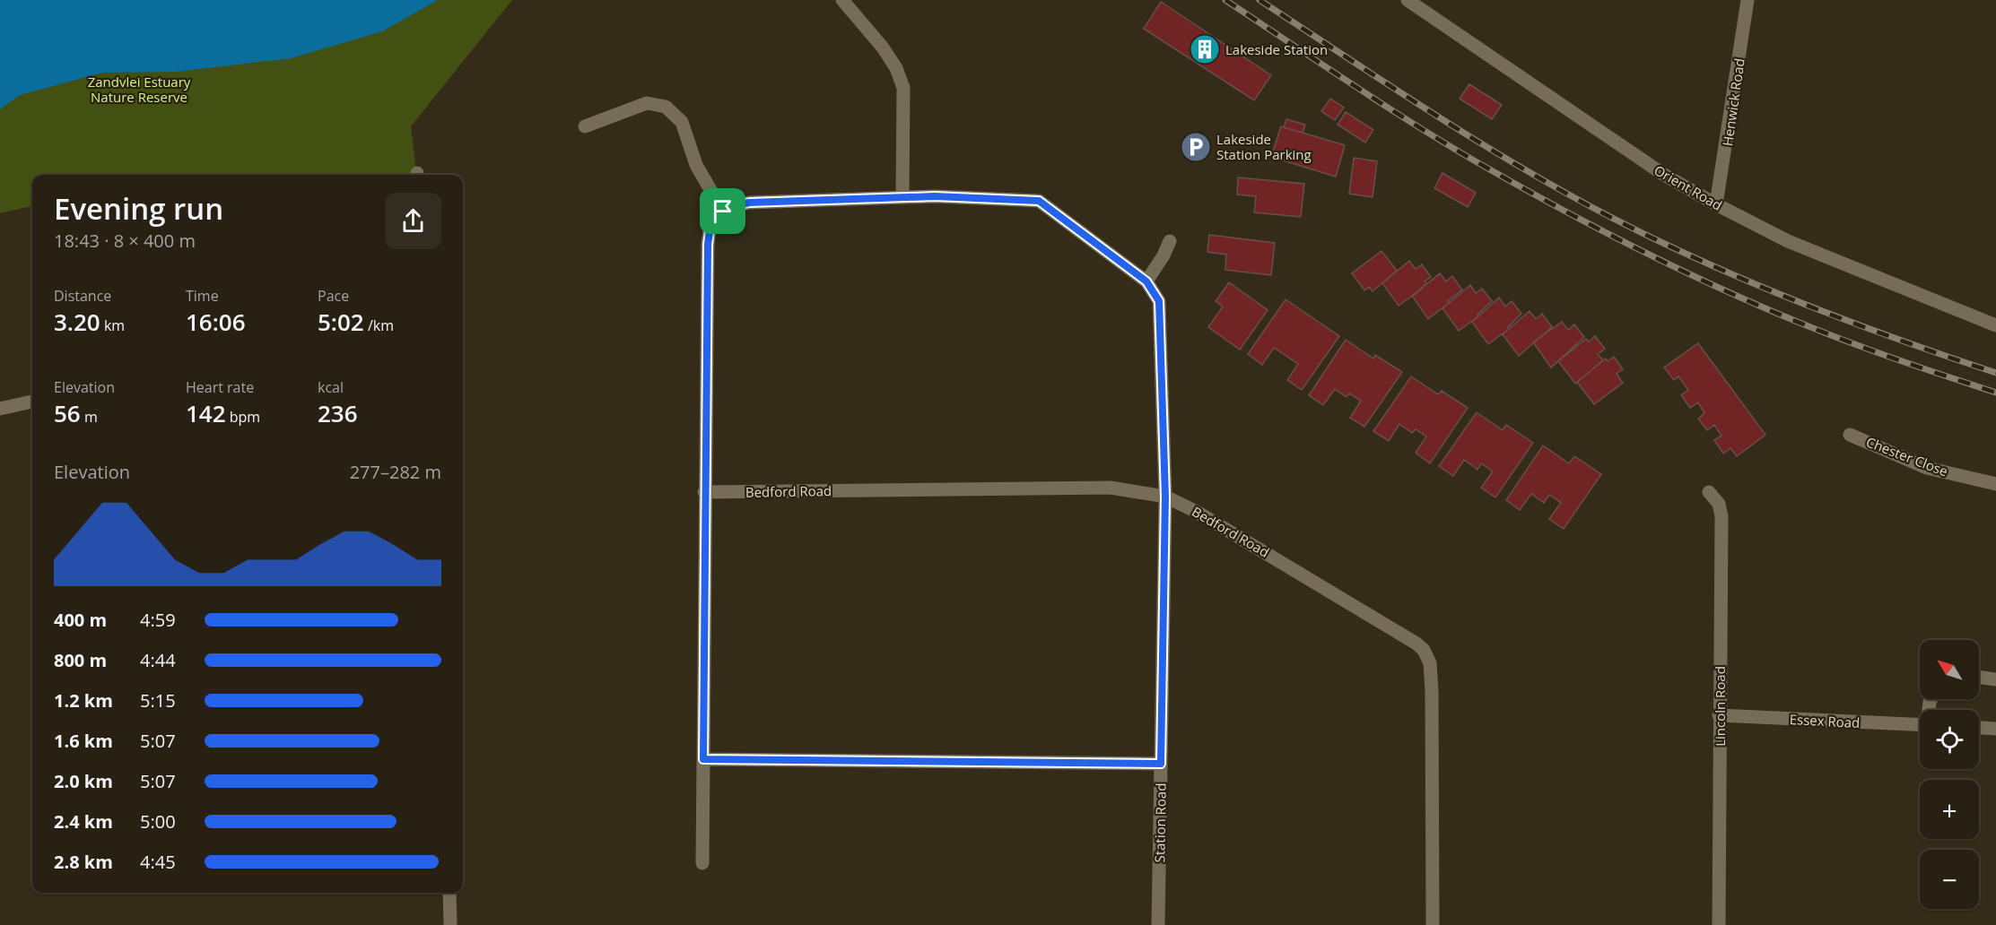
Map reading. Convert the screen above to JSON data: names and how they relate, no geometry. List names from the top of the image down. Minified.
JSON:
{"streets":{"street":["Henwick Road","Orient Road","Chester Close","Bedford Road","Lincoln Road","Essex Road","Station Road"]},"crossings":[["Henwick Road","Orient Road"],["Bedford Road","Station Road"],["Lincoln Road","Essex Road"]],"parks":["Zandvlei Estuary Nature Reserve"],"places":{"building":["Lakeside Station"],"parking":["Lakeside Station Parking"]},"north":"top left","page":{"heading":["Evening run","18:43 · 8 × 400 m"],"stats":[["Distance","3.20 km"],["Time","16:06"],["Pace","5:02 /km"],["Elevation","56 m"],["Heart rate","142 bpm"],["kcal","236"]],"chart":["Elevation","277–282 m"],"list":[{"name":"400 m","note":"4:59"},{"name":"800 m","note":"4:44"},{"name":"1.2 km","note":"5:15"},{"name":"1.6 km","note":"5:07"},{"name":"2.0 km","note":"5:07"},{"name":"2.4 km","note":"5:00"},{"name":"2.8 km","note":"4:45"}],"map_buttons":["+","−"]}}
